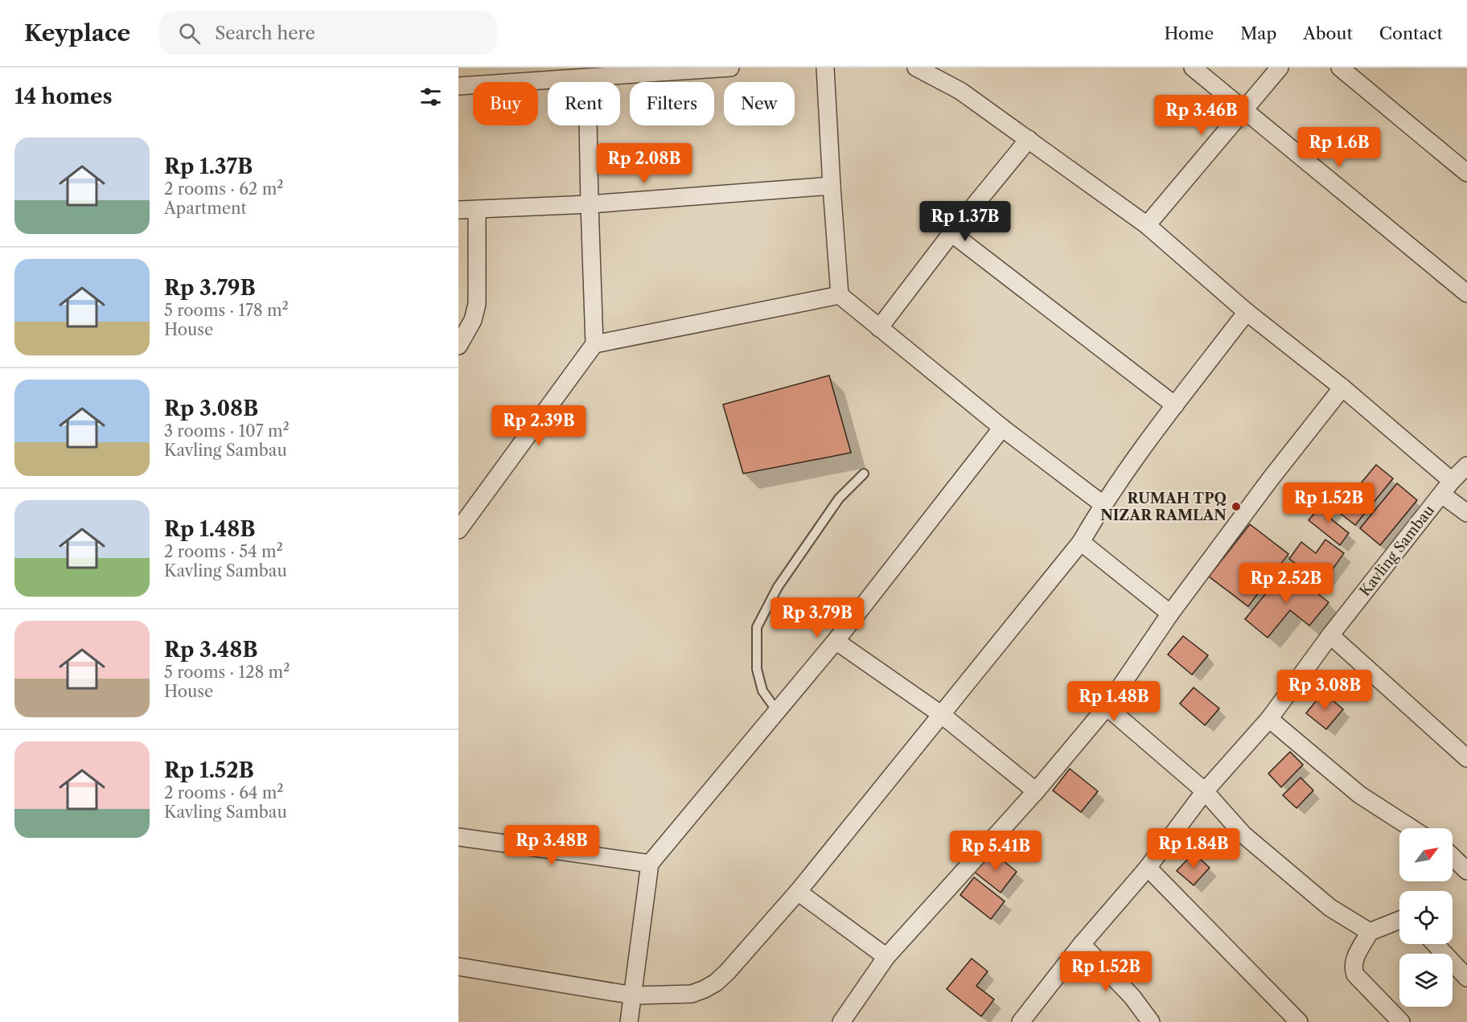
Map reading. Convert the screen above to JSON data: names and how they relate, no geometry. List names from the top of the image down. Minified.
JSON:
{"streets":{"street":["Kavling Sambau"]},"places":["RUMAH TPQ NIZAR RAMLAN"],"north":"top right","page":{"header":"Keyplace","search":"Search here","nav":["Home","Map","About","Contact"],"heading":"14 homes","chip":["Buy","Rent","Filters","New"],"price":["Rp 3.46B","Rp 1.6B","Rp 2.08B","Rp 1.37B","Rp 2.39B","Rp 1.52B","Rp 2.52B","Rp 3.79B","Rp 3.08B","Rp 1.48B","Rp 3.48B","Rp 1.84B","Rp 5.41B","Rp 1.52B"],"list":[{"name":"Rp 1.37B","note":"2 rooms · 62 m² · Apartment"},{"name":"Rp 3.79B","note":"5 rooms · 178 m² · House"},{"name":"Rp 3.08B","note":"3 rooms · 107 m² · Kavling Sambau"},{"name":"Rp 1.48B","note":"2 rooms · 54 m² · Kavling Sambau"},{"name":"Rp 3.48B","note":"5 rooms · 128 m² · House"},{"name":"Rp 1.52B","note":"2 rooms · 64 m² · Kavling Sambau"}]}}
